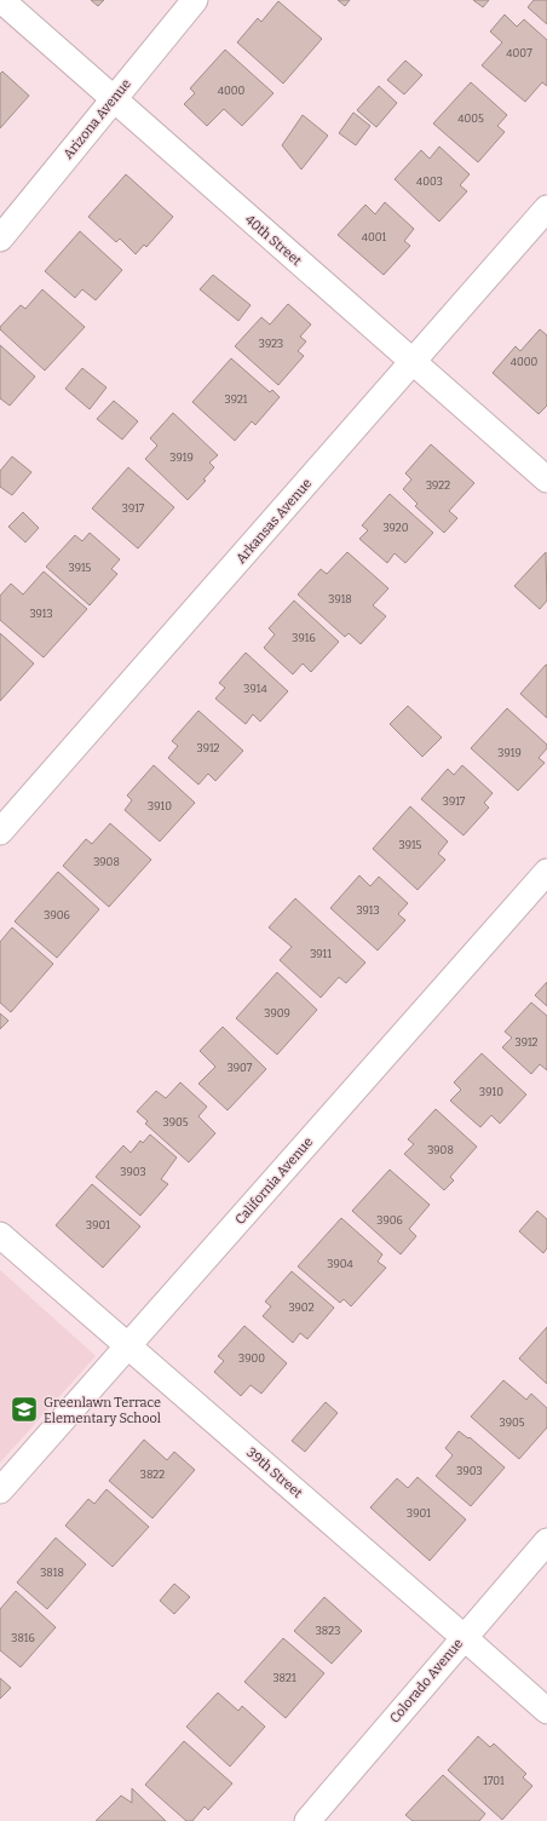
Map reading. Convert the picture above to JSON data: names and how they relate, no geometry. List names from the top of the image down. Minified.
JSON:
{"streets":{"street":["Arizona Avenue","40th Street","Arkansas Avenue","California Avenue","39th Street","Colorado Avenue"]},"crossings":[["Arizona Avenue","40th Street"],["40th Street","Arkansas Avenue"],["California Avenue","39th Street"],["39th Street","Colorado Avenue"]],"places":{"school or university":["Greenlawn Terrace Elementary School"]},"house_numbers":["4007","4000","4005","4003","4001","3923","4000","3921","3919","3922","3917","3920","3915","3918","3913","3916","3914","3912","3919","3917","3910","3915","3908","3913","3906","3911","3909","3912","3907","3910","3905","3908","3903","3906","3901","3904","3902","3900","3905","3903","3822","3901","3818","3823","3816","3821","1701"]}
